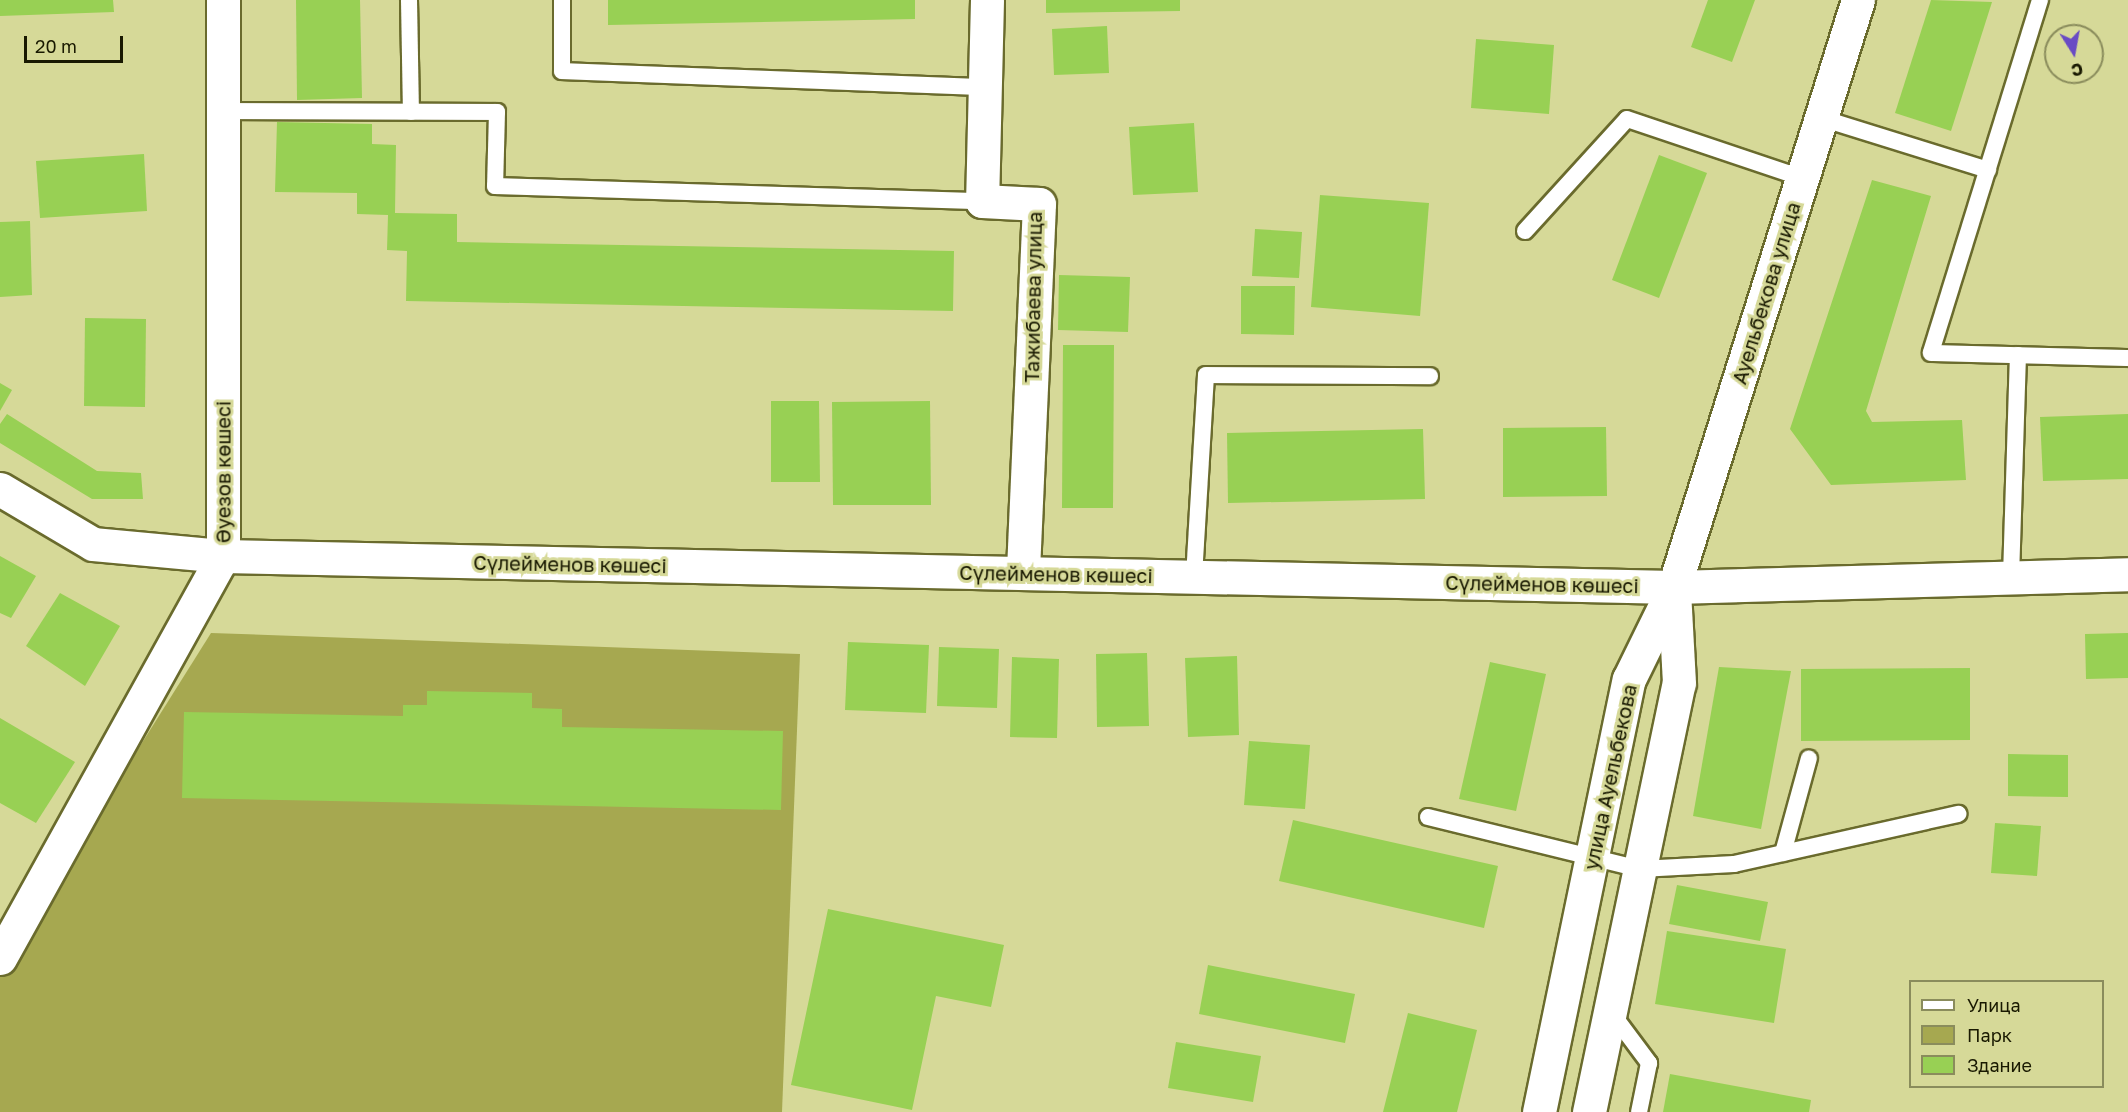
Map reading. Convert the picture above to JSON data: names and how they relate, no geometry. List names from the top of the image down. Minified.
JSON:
{"streets":{"street":["Ауельбекова улица","Тажибаева улица","Әуезов көшесі","Сүлейменов көшесі","улица Ауельбекова"]},"crossings":[["Ауельбекова улица","Сүлейменов көшесі"],["Ауельбекова улица","улица Ауельбекова"],["Тажибаева улица","Сүлейменов көшесі"],["Әуезов көшесі","Сүлейменов көшесі"],["Сүлейменов көшесі","улица Ауельбекова"]],"legend":["Улица","Парк","Здание"],"scale_bar":"20 m","north":"bottom"}
